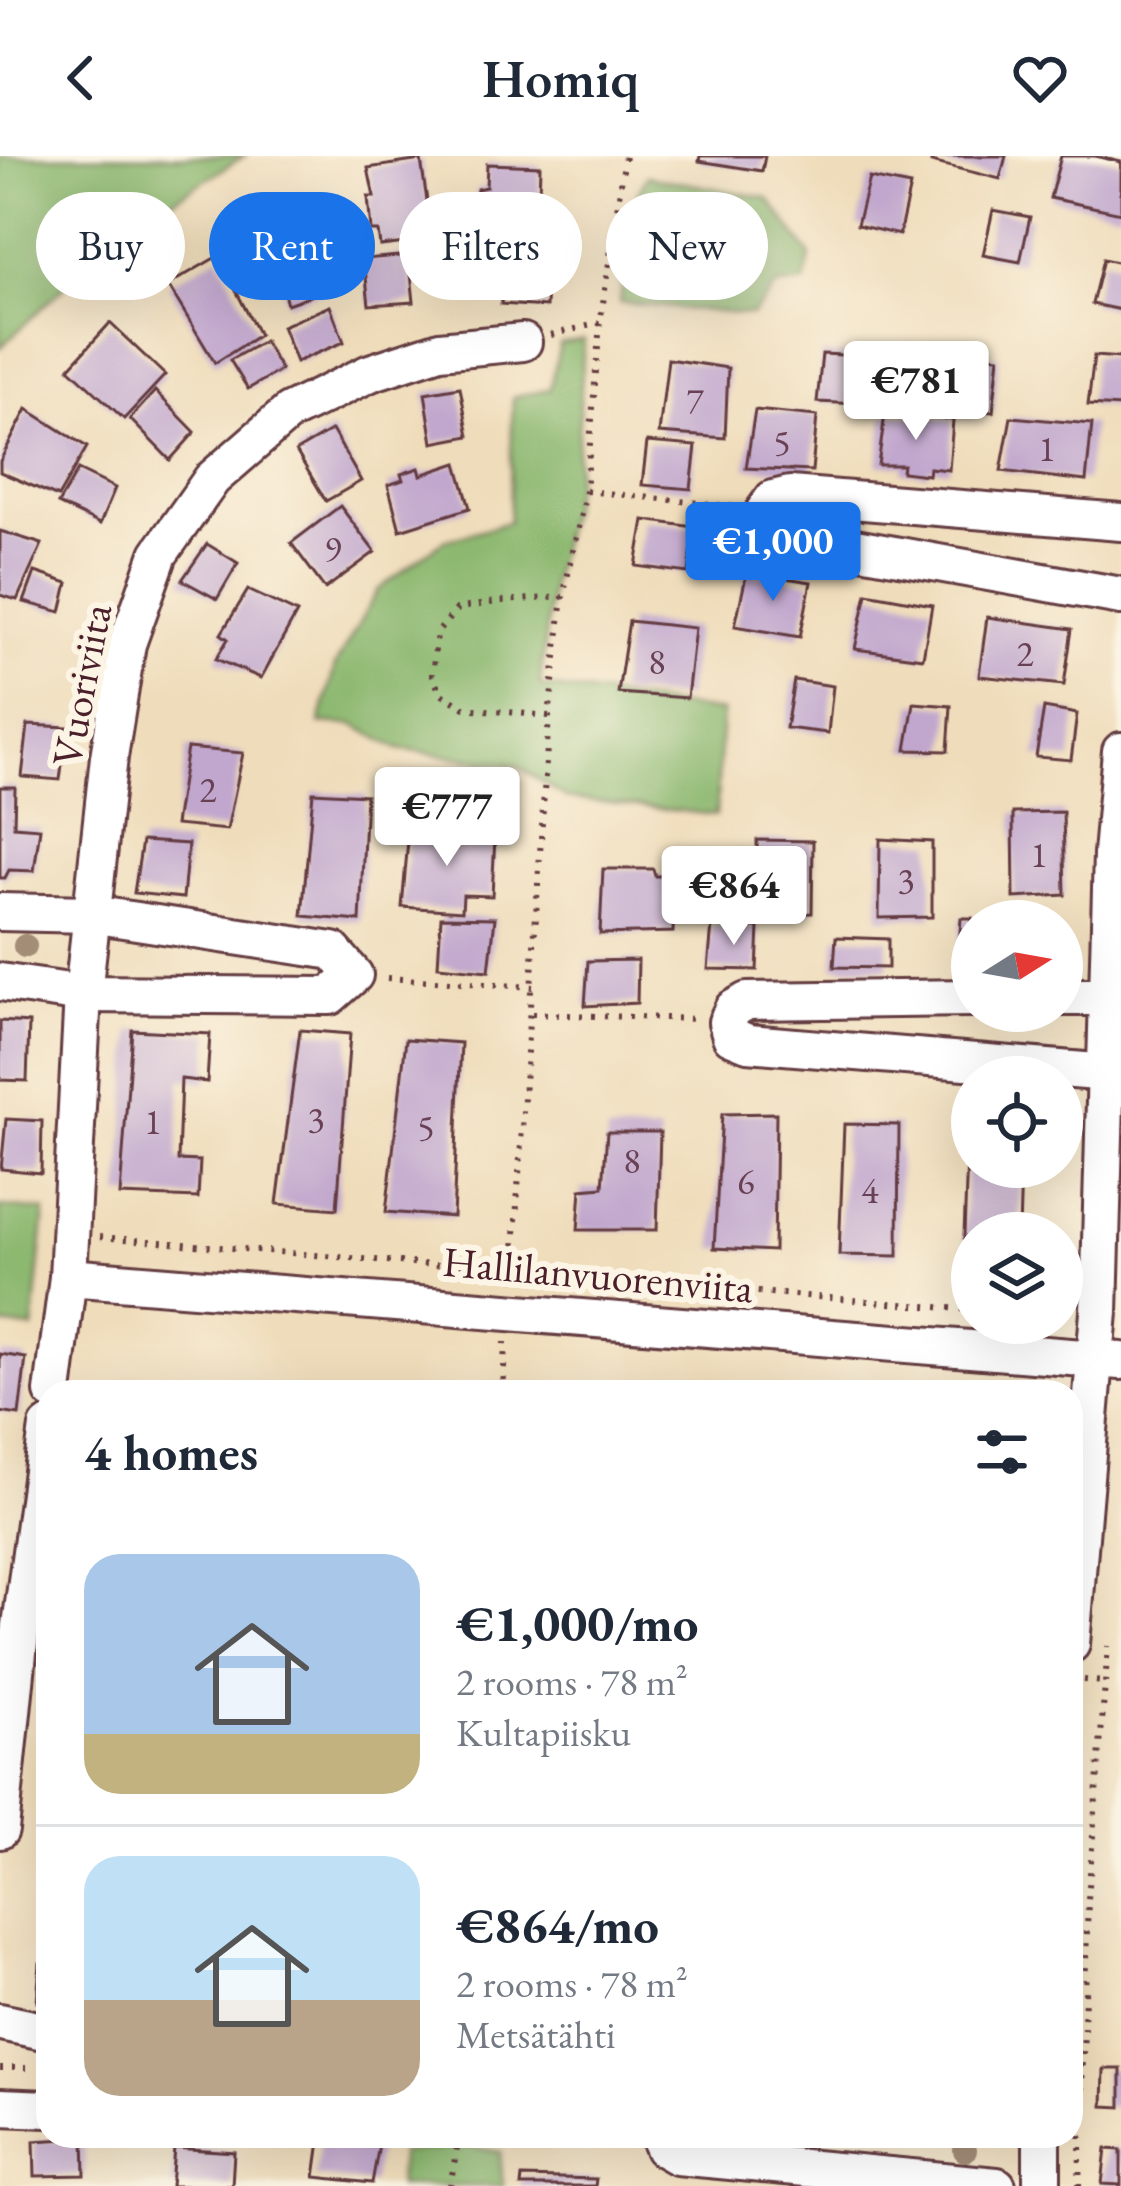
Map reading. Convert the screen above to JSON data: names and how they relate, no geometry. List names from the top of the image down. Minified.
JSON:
{"streets":{"street":["Vuoriviita","Hallilanvuorenviita"]},"crossings":[["Vuoriviita","Hallilanvuorenviita"]],"house_numbers":["7","5","1","9","2","8","2","1","3","3","1","5","8","6","4"],"north":"right","page":{"header":"Homiq","chip":["Buy","Rent","Filters","New"],"price":["€781","€1,000","€777","€864"],"heading":"4 homes","list":[{"name":"€1,000/mo","note":"2 rooms · 78 m² · Kultapiisku"},{"name":"€864/mo","note":"2 rooms · 78 m² · Metsätähti"}]}}
